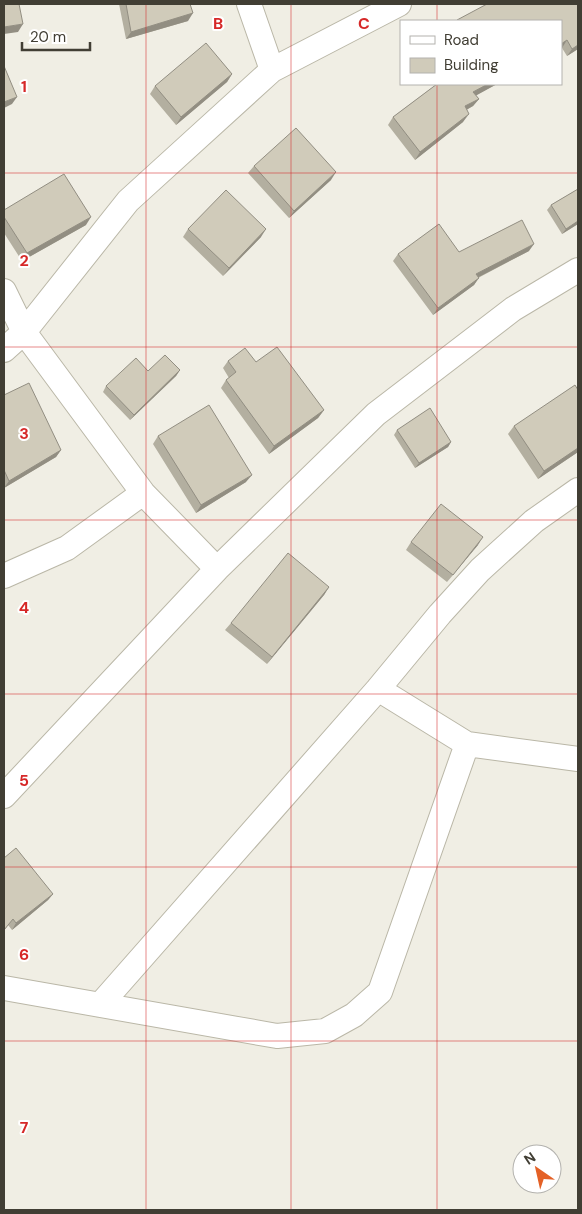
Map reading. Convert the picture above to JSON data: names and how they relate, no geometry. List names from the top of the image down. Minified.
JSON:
{"legend":["Road","Building"],"scale_bar":"20 m","north":"top left","grid":{"columns":["B","C"],"rows":["1","2","3","4","5","6","7"]}}
